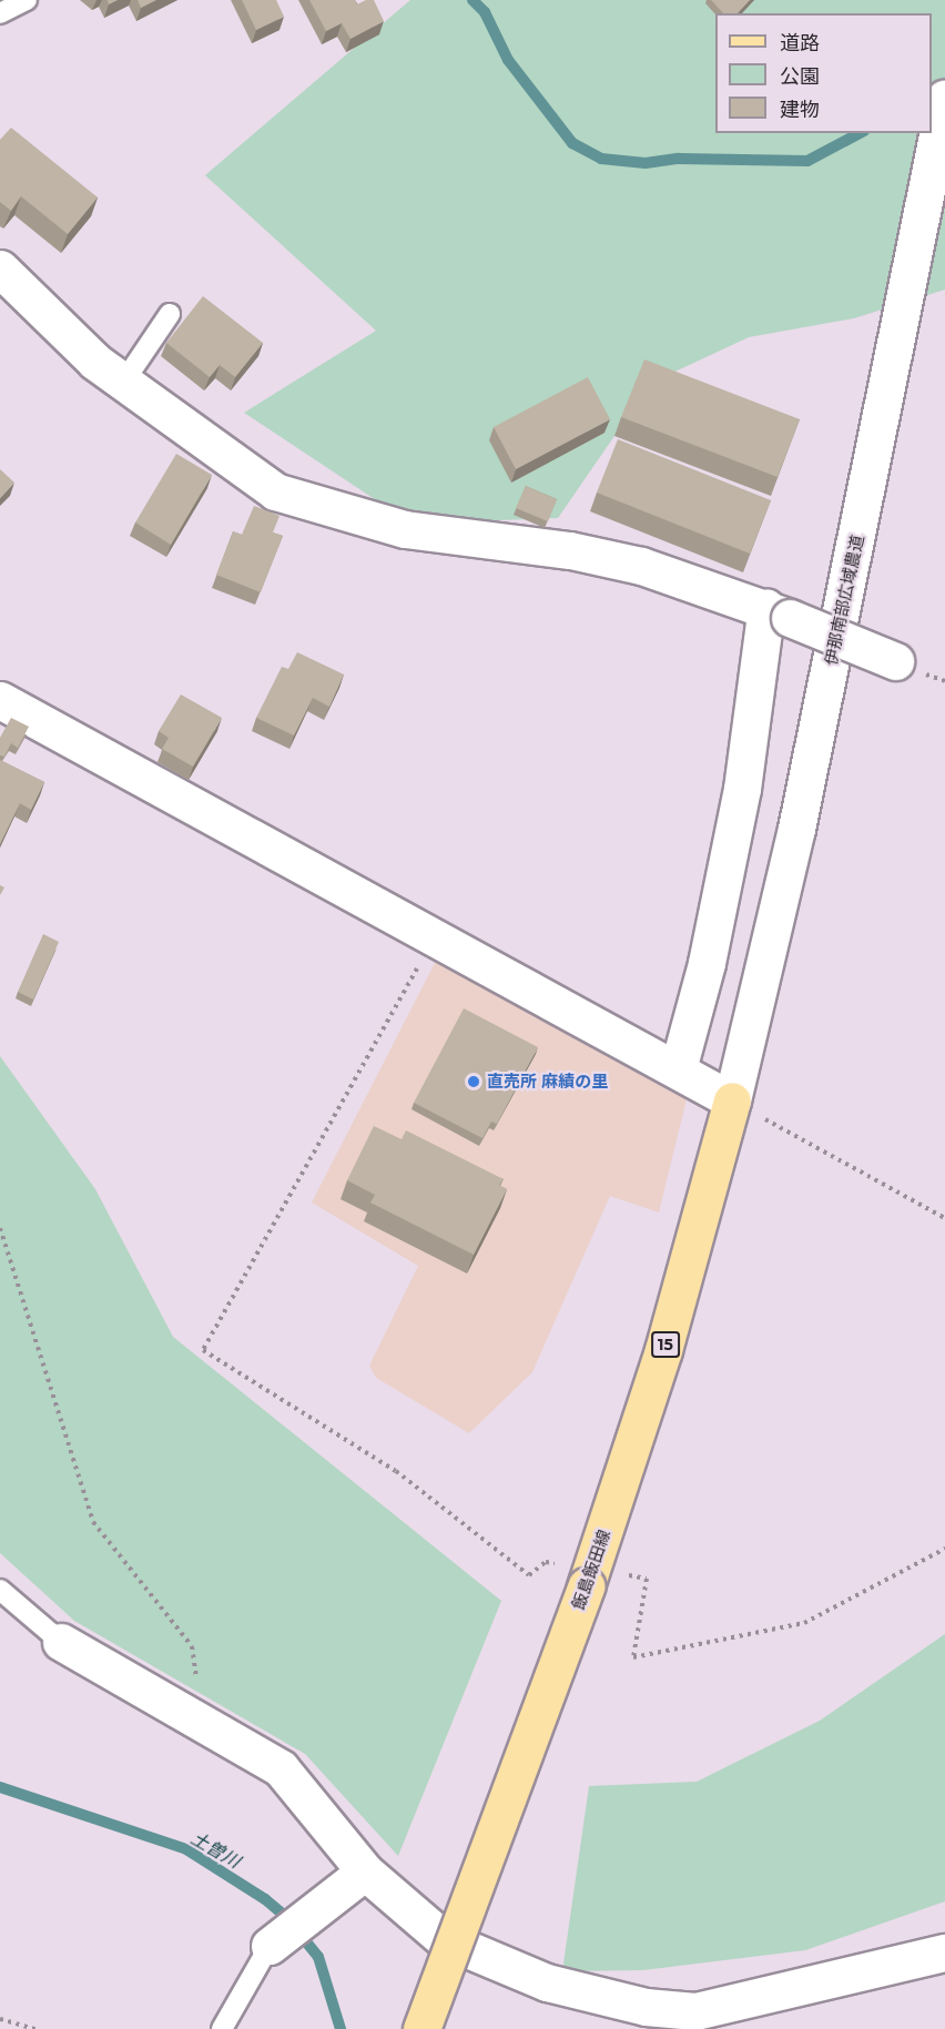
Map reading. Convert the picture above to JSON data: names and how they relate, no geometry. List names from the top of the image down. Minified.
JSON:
{"streets":{"main road":["15","飯島飯田線"],"street":["伊那南部広域農道"]},"crossings":[["伊那南部広域農道","飯島飯田線"]],"water":["土曽川"],"places":["直売所 麻績の里"],"legend":["道路","公園","建物"]}
